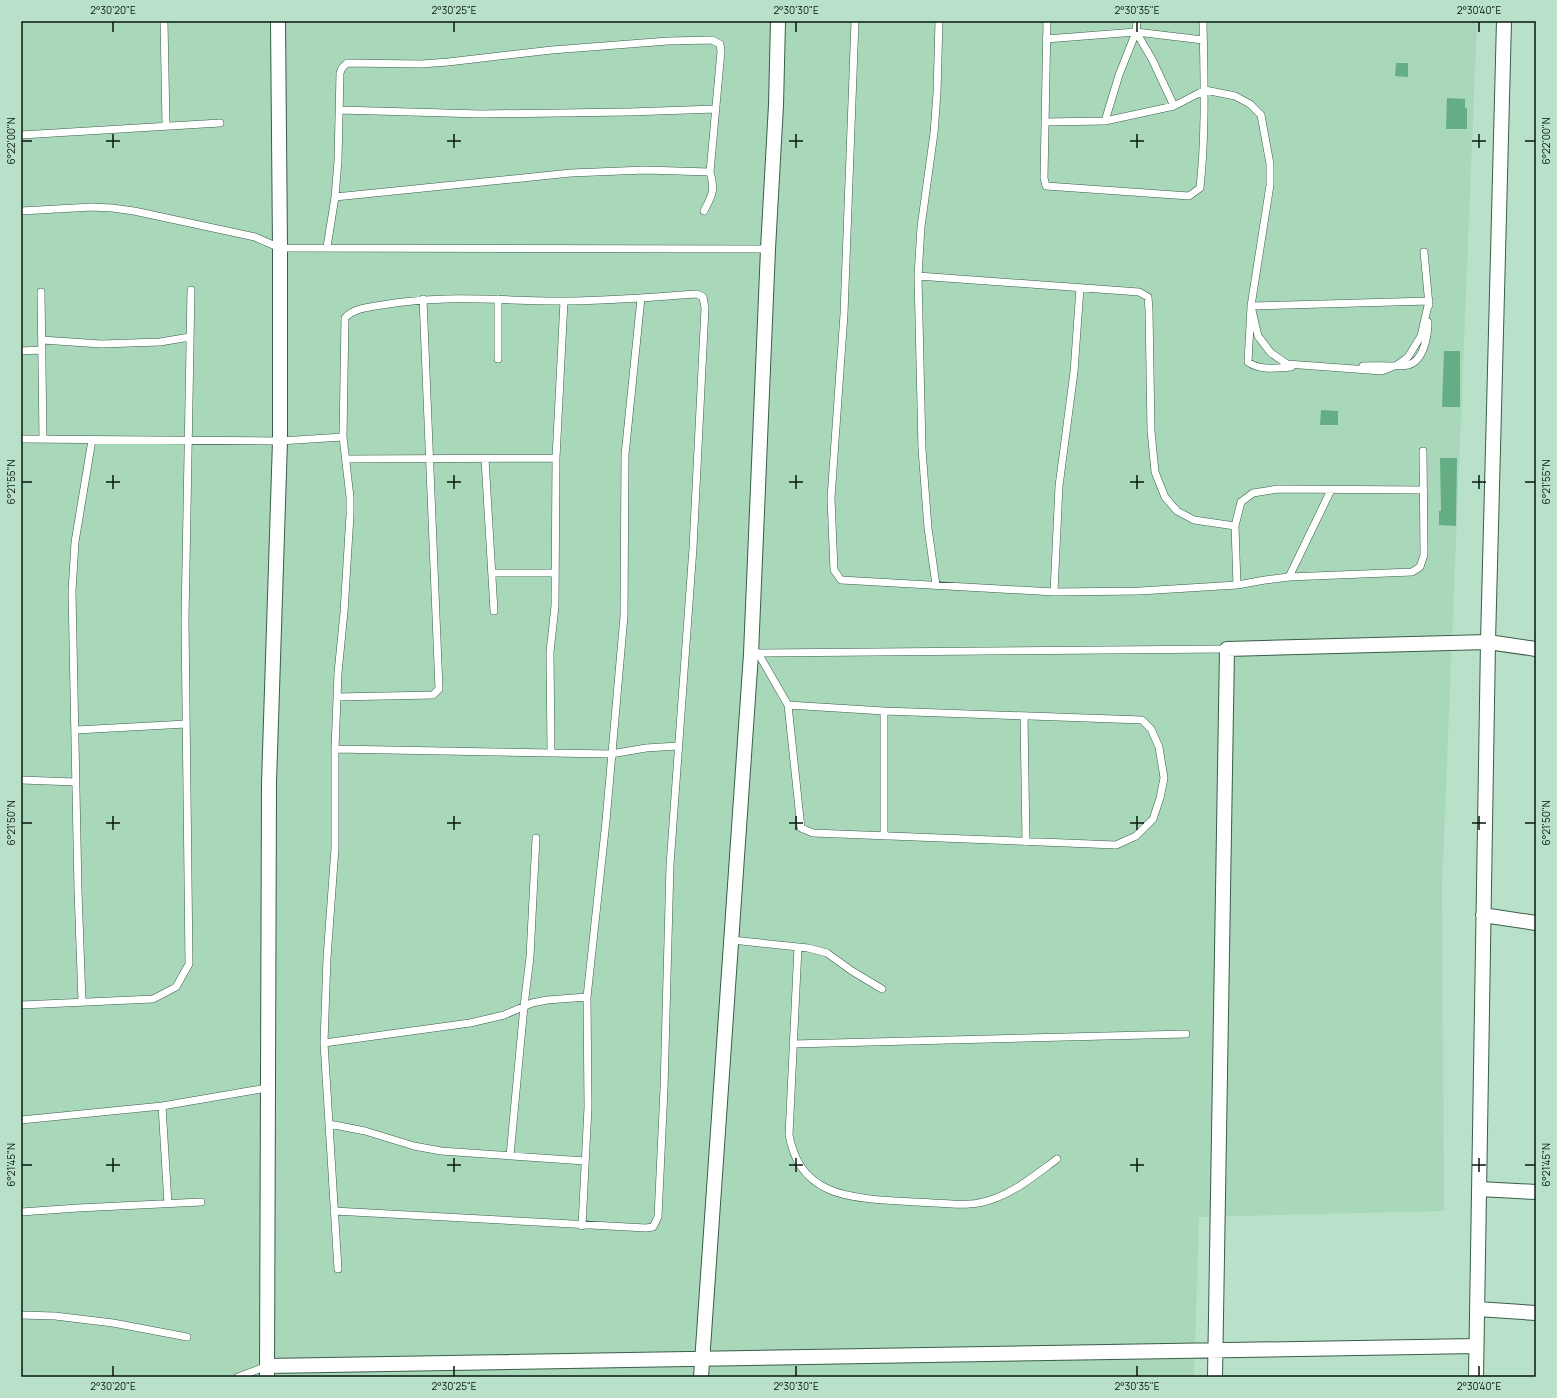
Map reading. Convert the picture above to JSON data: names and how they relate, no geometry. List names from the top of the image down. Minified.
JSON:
{"coordinates":["2°30'20\"E","2°30'25\"E","2°30'30\"E","2°30'35\"E","2°30'40\"E","6°22'00\"N","6°21'55\"N","6°21'50\"N","6°21'45\"N"]}
